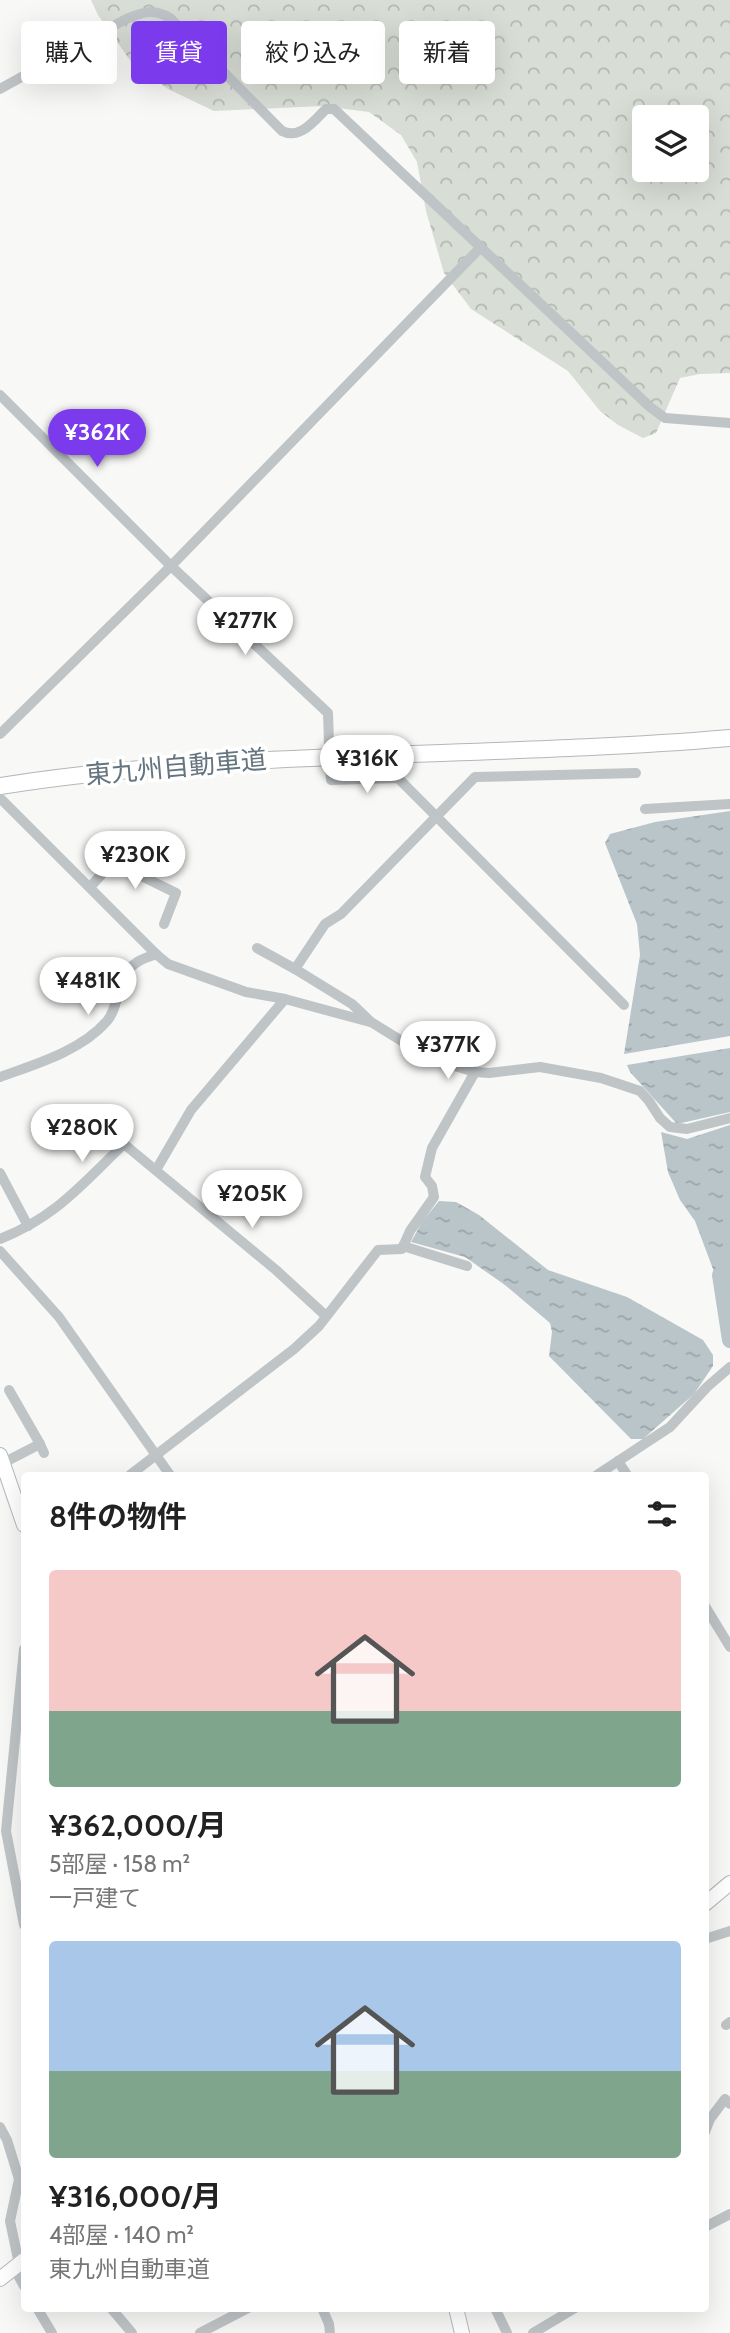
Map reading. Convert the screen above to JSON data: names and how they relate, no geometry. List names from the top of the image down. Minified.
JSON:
{"streets":{"highway":["東九州自動車道"]},"page":{"chip":["購入","賃貸","絞り込み","新着"],"price":["¥362K","¥277K","¥316K","¥230K","¥481K","¥377K","¥280K","¥205K"],"heading":"8件の物件","list":[{"name":"¥362,000/月","note":"5部屋 · 158 m² · 一戸建て"},{"name":"¥316,000/月","note":"4部屋 · 140 m² · 東九州自動車道"}]}}
